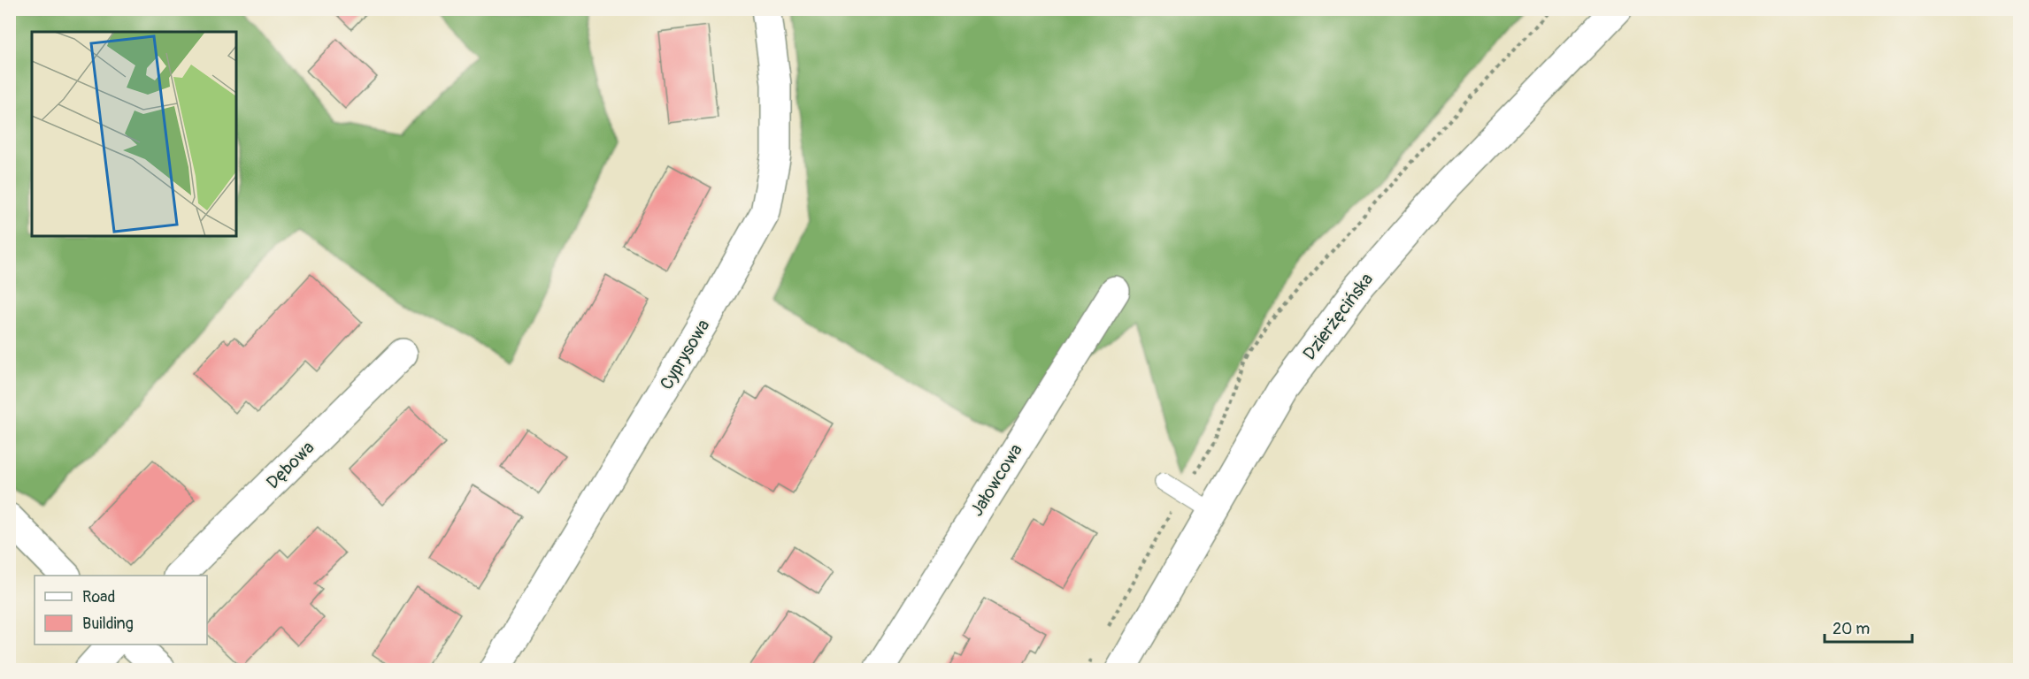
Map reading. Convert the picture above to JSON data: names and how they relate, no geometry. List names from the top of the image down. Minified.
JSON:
{"streets":{"street":["Dzierżęcińska","Cyprysowa","Dębowa","Jałowcowa"]},"legend":["Road","Building"],"scale_bar":"20 m"}
